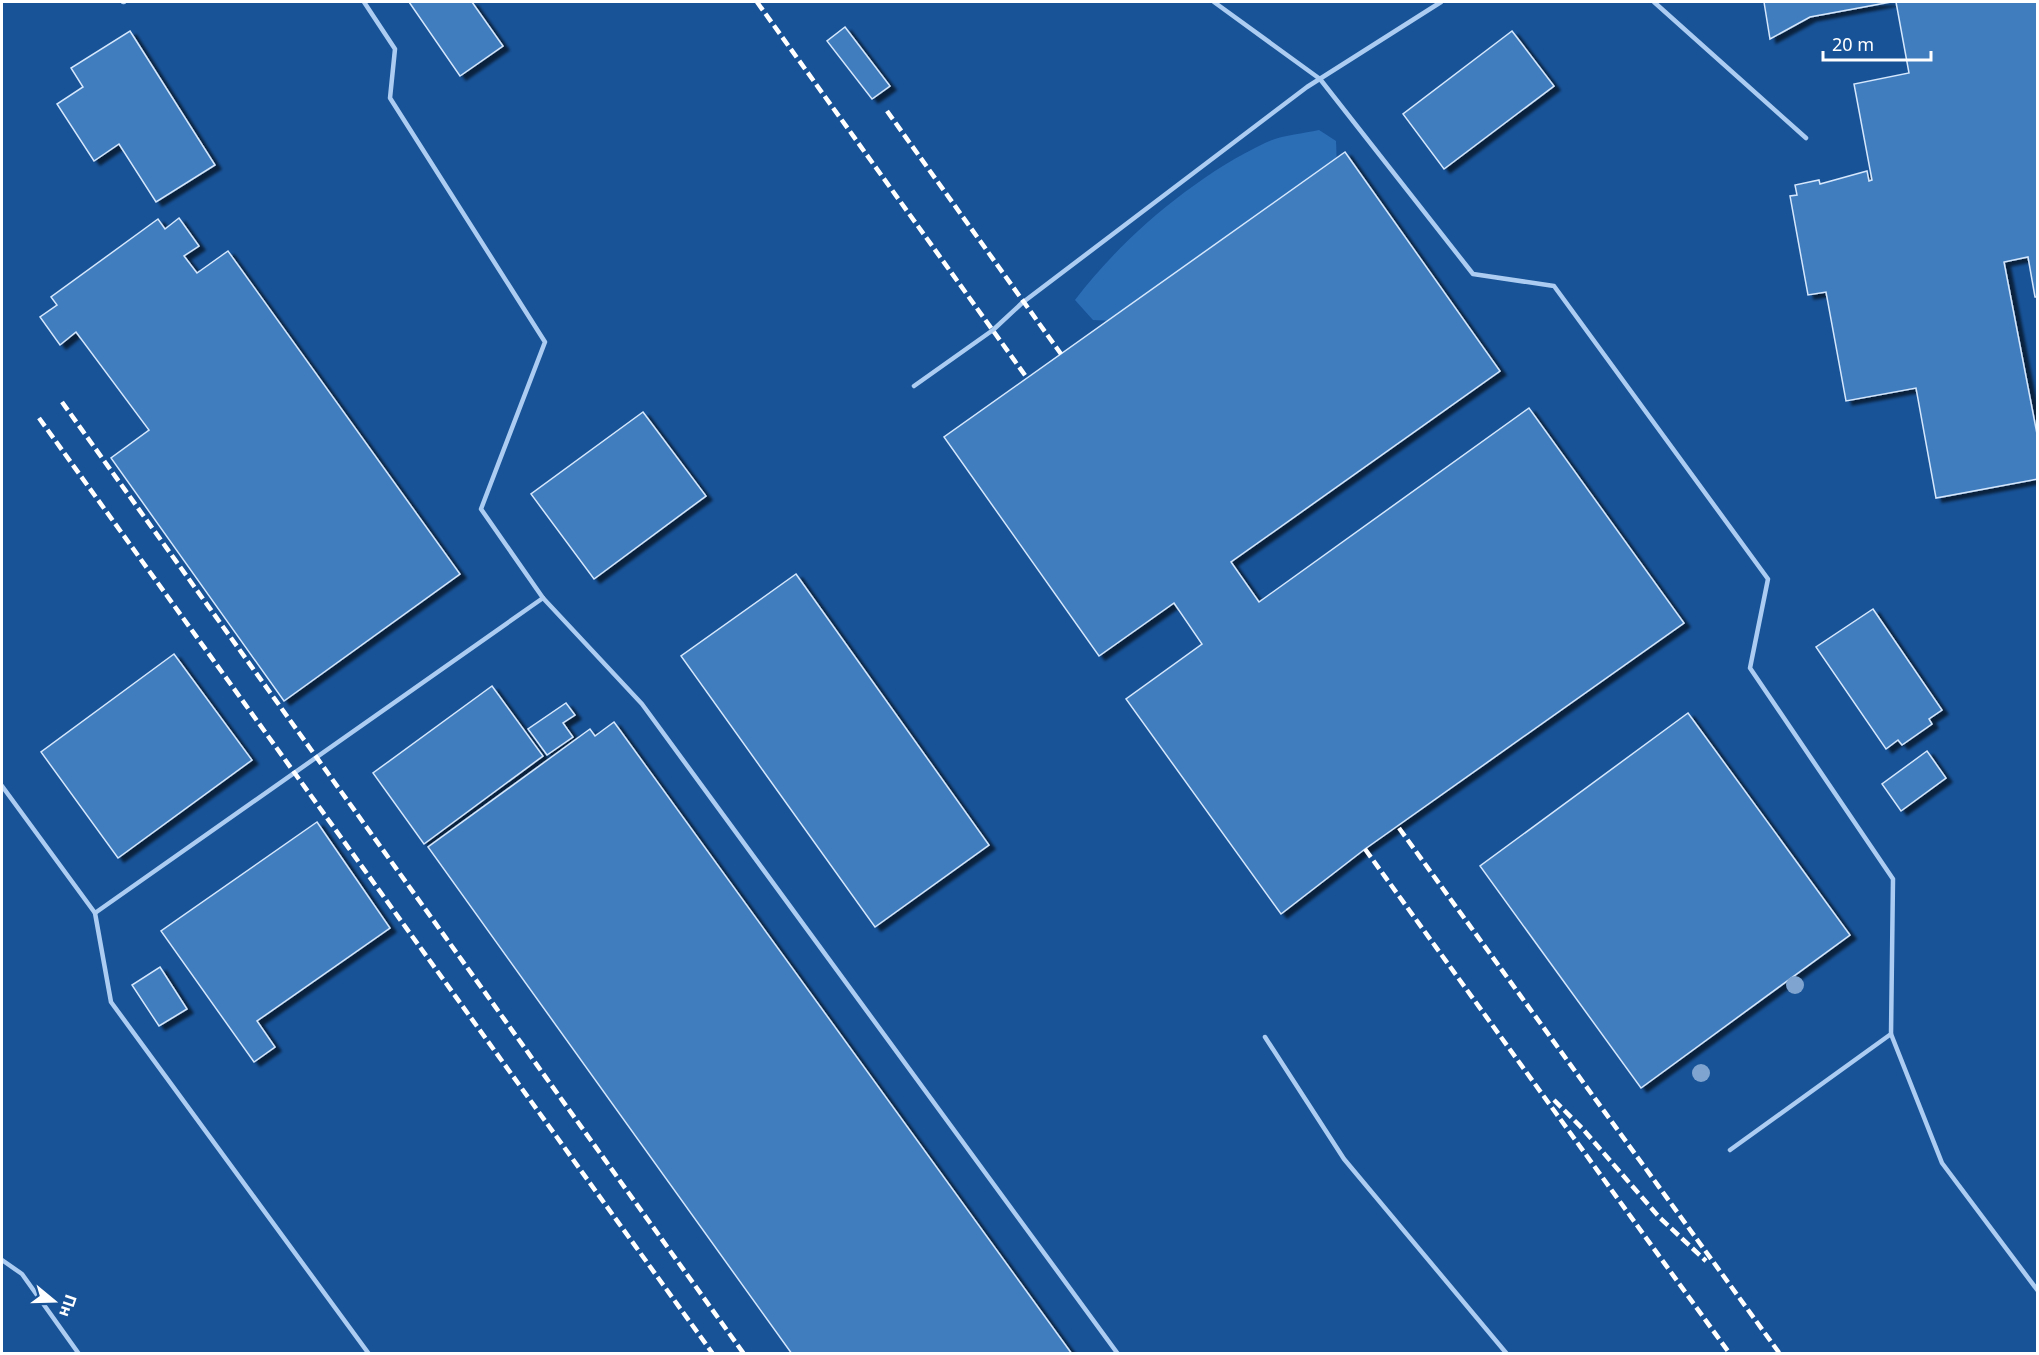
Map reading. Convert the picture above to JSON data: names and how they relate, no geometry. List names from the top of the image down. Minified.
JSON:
{"scale_bar":"20 m","north":"right"}
